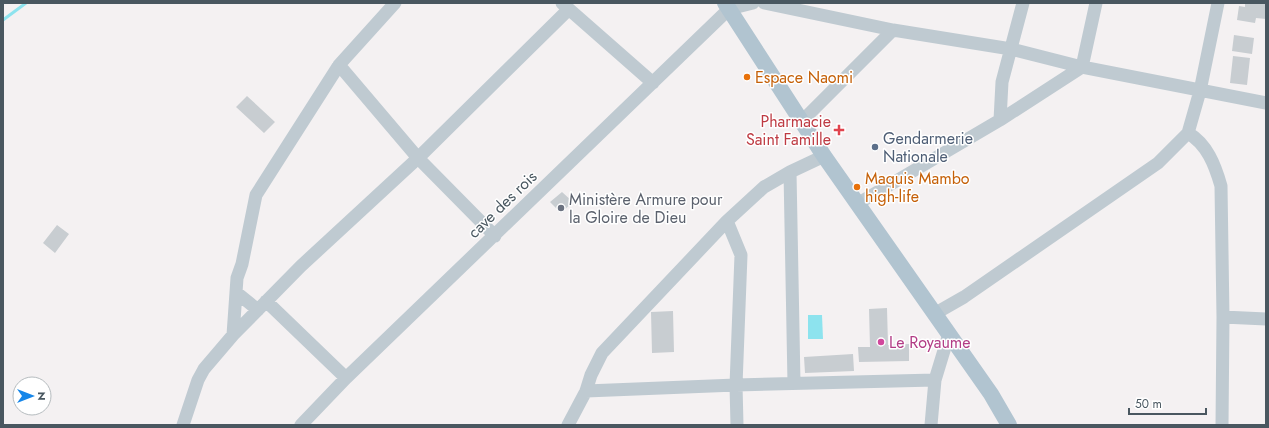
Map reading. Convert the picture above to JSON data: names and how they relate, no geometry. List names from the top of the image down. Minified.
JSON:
{"streets":{"street":["cave des rois"]},"places":{"other":["Espace Naomi","Gendarmerie Nationale","Maquis Mambo high-life","Ministère Armure pour la Gloire de Dieu","Le Royaume"],"health":["Pharmacie Saint Famille"]},"scale_bar":"50 m","north":"right"}
